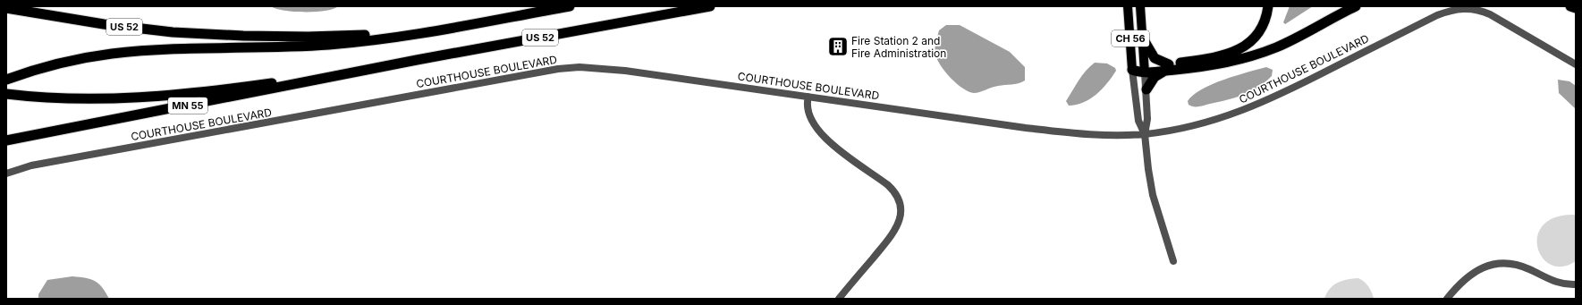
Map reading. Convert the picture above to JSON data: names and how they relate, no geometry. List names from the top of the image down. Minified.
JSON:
{"streets":{"highway":["US 52","MN 55"],"main road":["CH 56"],"street":["COURTHOUSE BOULEVARD"]},"crossings":[["US 52","MN 55"]],"places":{"building":["Fire Station 2 and Fire Administration"]}}
